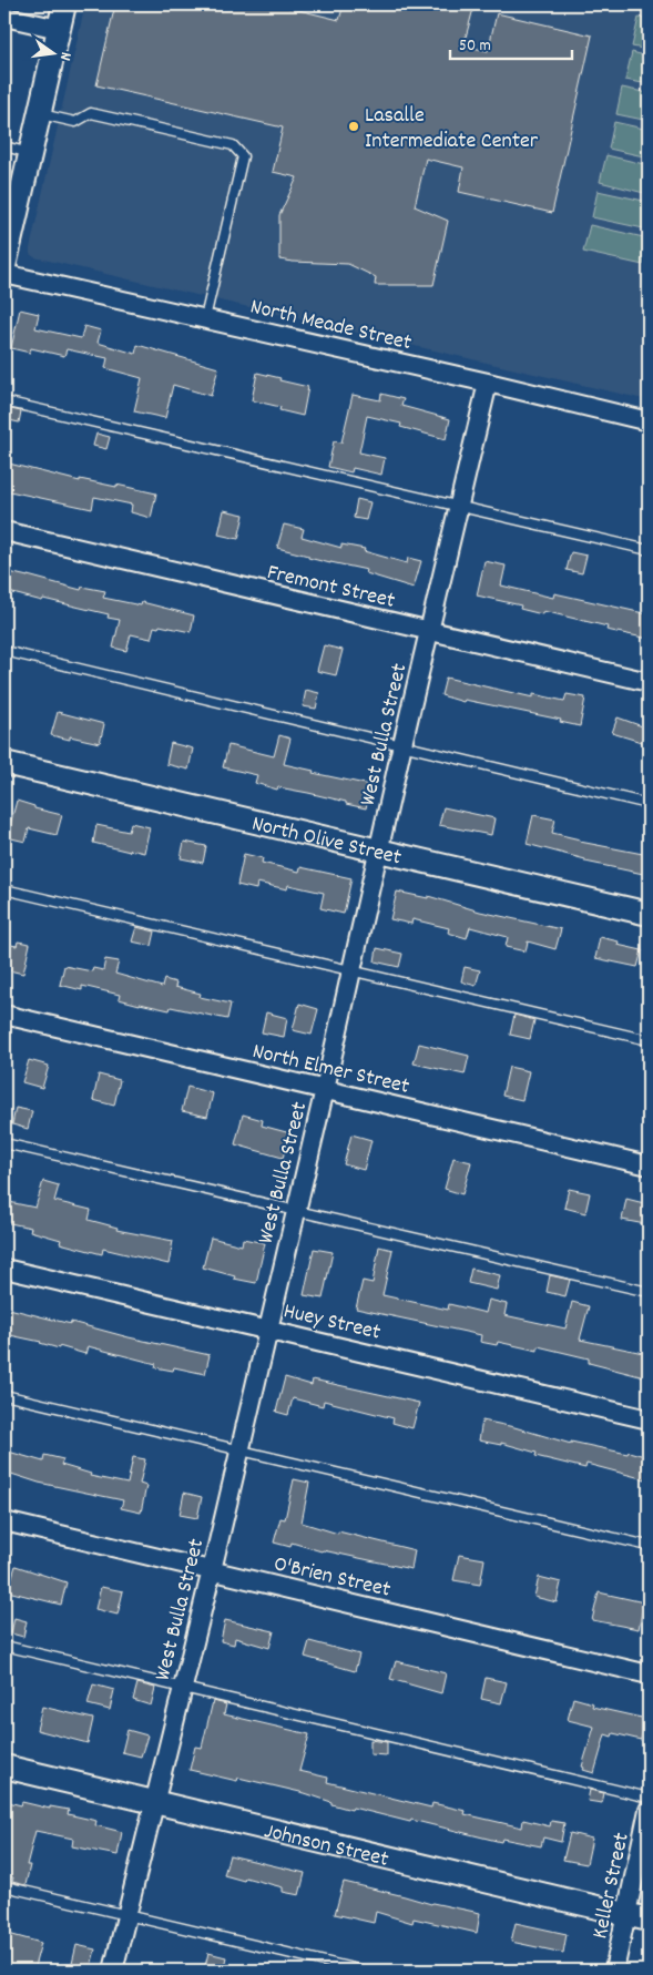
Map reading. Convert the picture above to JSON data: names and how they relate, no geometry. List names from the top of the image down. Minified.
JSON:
{"streets":{"street":["North Meade Street","Fremont Street","West Bulla Street","North Olive Street","North Elmer Street","Huey Street","O'Brien Street","Johnson Street","Keller Street"]},"crossings":[["North Meade Street","West Bulla Street"],["Fremont Street","West Bulla Street"],["West Bulla Street","North Olive Street"],["West Bulla Street","North Elmer Street"],["West Bulla Street","Huey Street"],["West Bulla Street","O'Brien Street"],["West Bulla Street","Johnson Street"],["Johnson Street","Keller Street"]],"places":["Lasalle Intermediate Center"],"scale_bar":"50 m","north":"right"}
